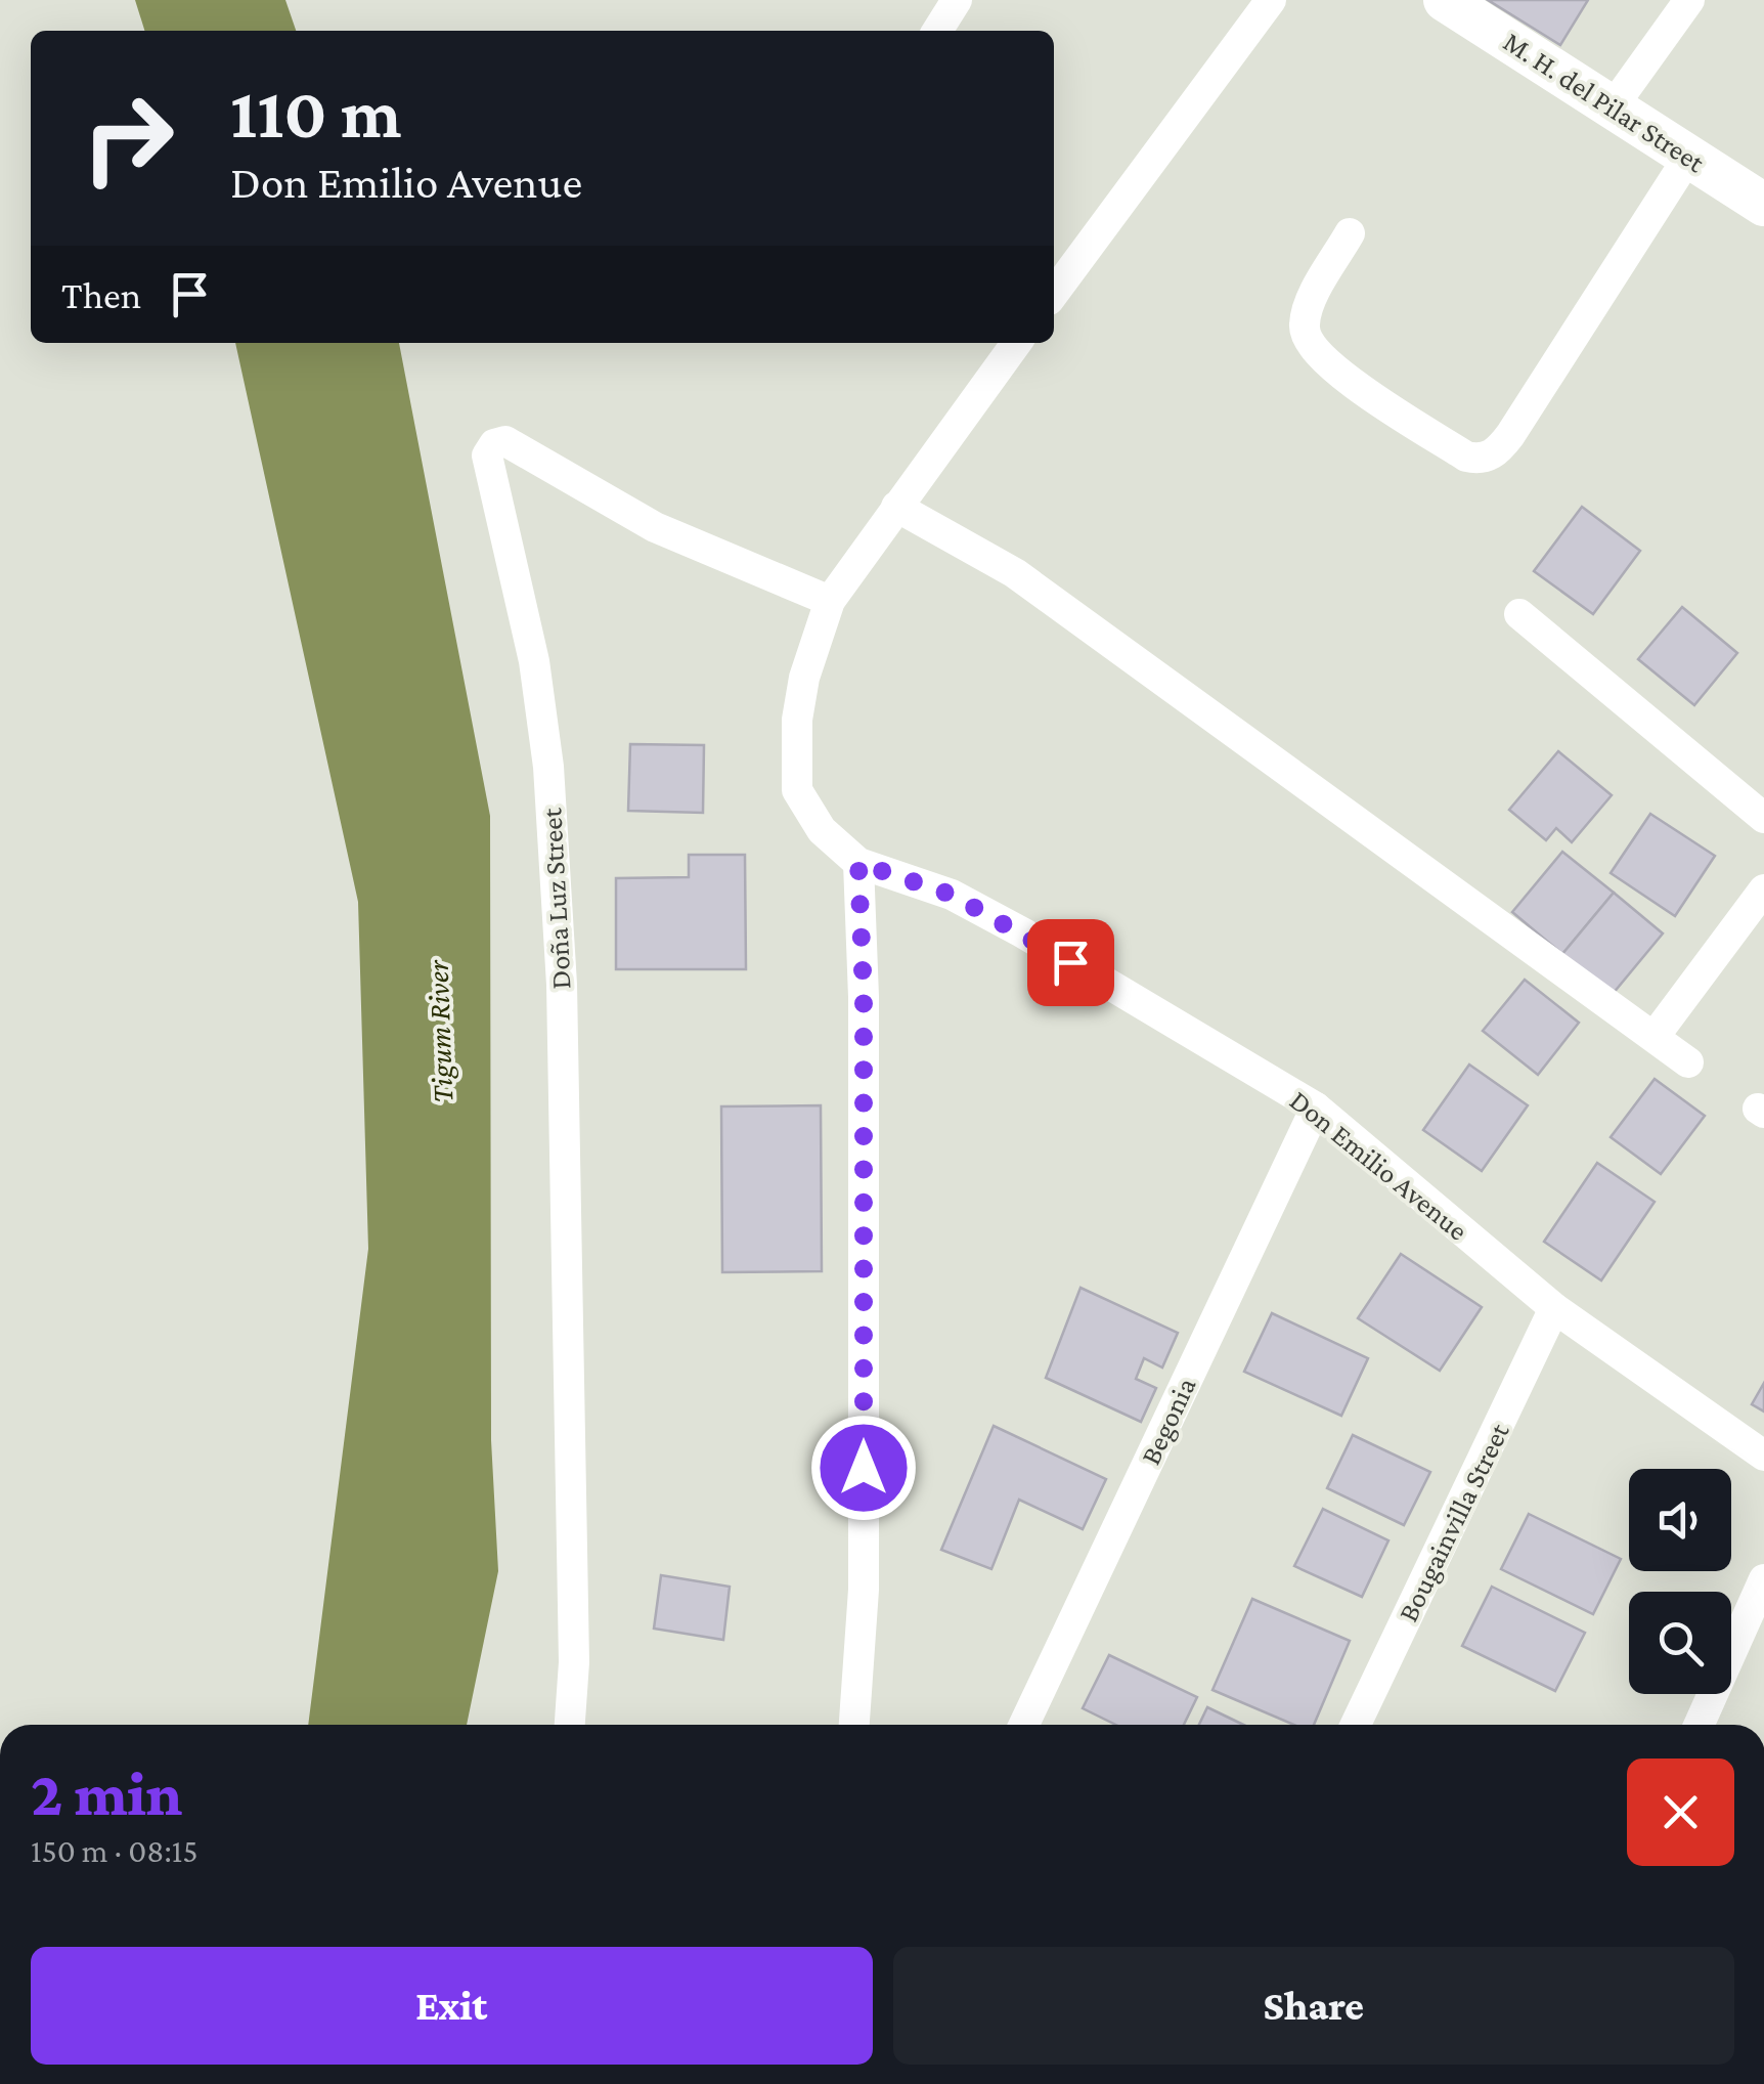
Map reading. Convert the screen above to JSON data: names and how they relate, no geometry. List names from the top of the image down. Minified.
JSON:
{"streets":{"street":["M. H. del Pilar Street","Doña Luz Street","Don Emilio Avenue","Begonia","Bougainvilla Street"]},"crossings":[["Don Emilio Avenue","Begonia"],["Don Emilio Avenue","Bougainvilla Street"]],"water":["Tigum River"],"page":{"turn":["110 m","Don Emilio Avenue"],"then":"Then","heading":["2 min","150 m · 08:15"],"buttons":["Exit","Share"]}}
